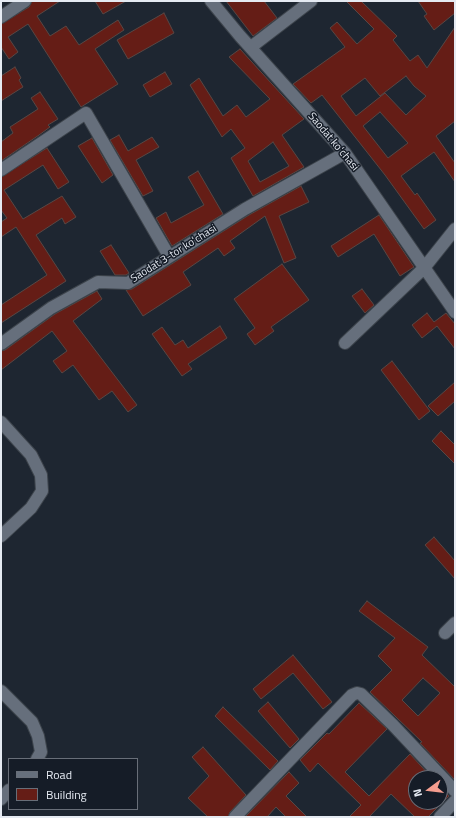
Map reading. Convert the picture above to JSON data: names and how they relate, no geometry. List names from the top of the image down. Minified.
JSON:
{"streets":{"street":["Saodat koʻchasi","Saodat 3-tor koʻchasi"]},"crossings":[["Saodat koʻchasi","Saodat 3-tor koʻchasi"]],"legend":["Road","Building"],"north":"left"}
